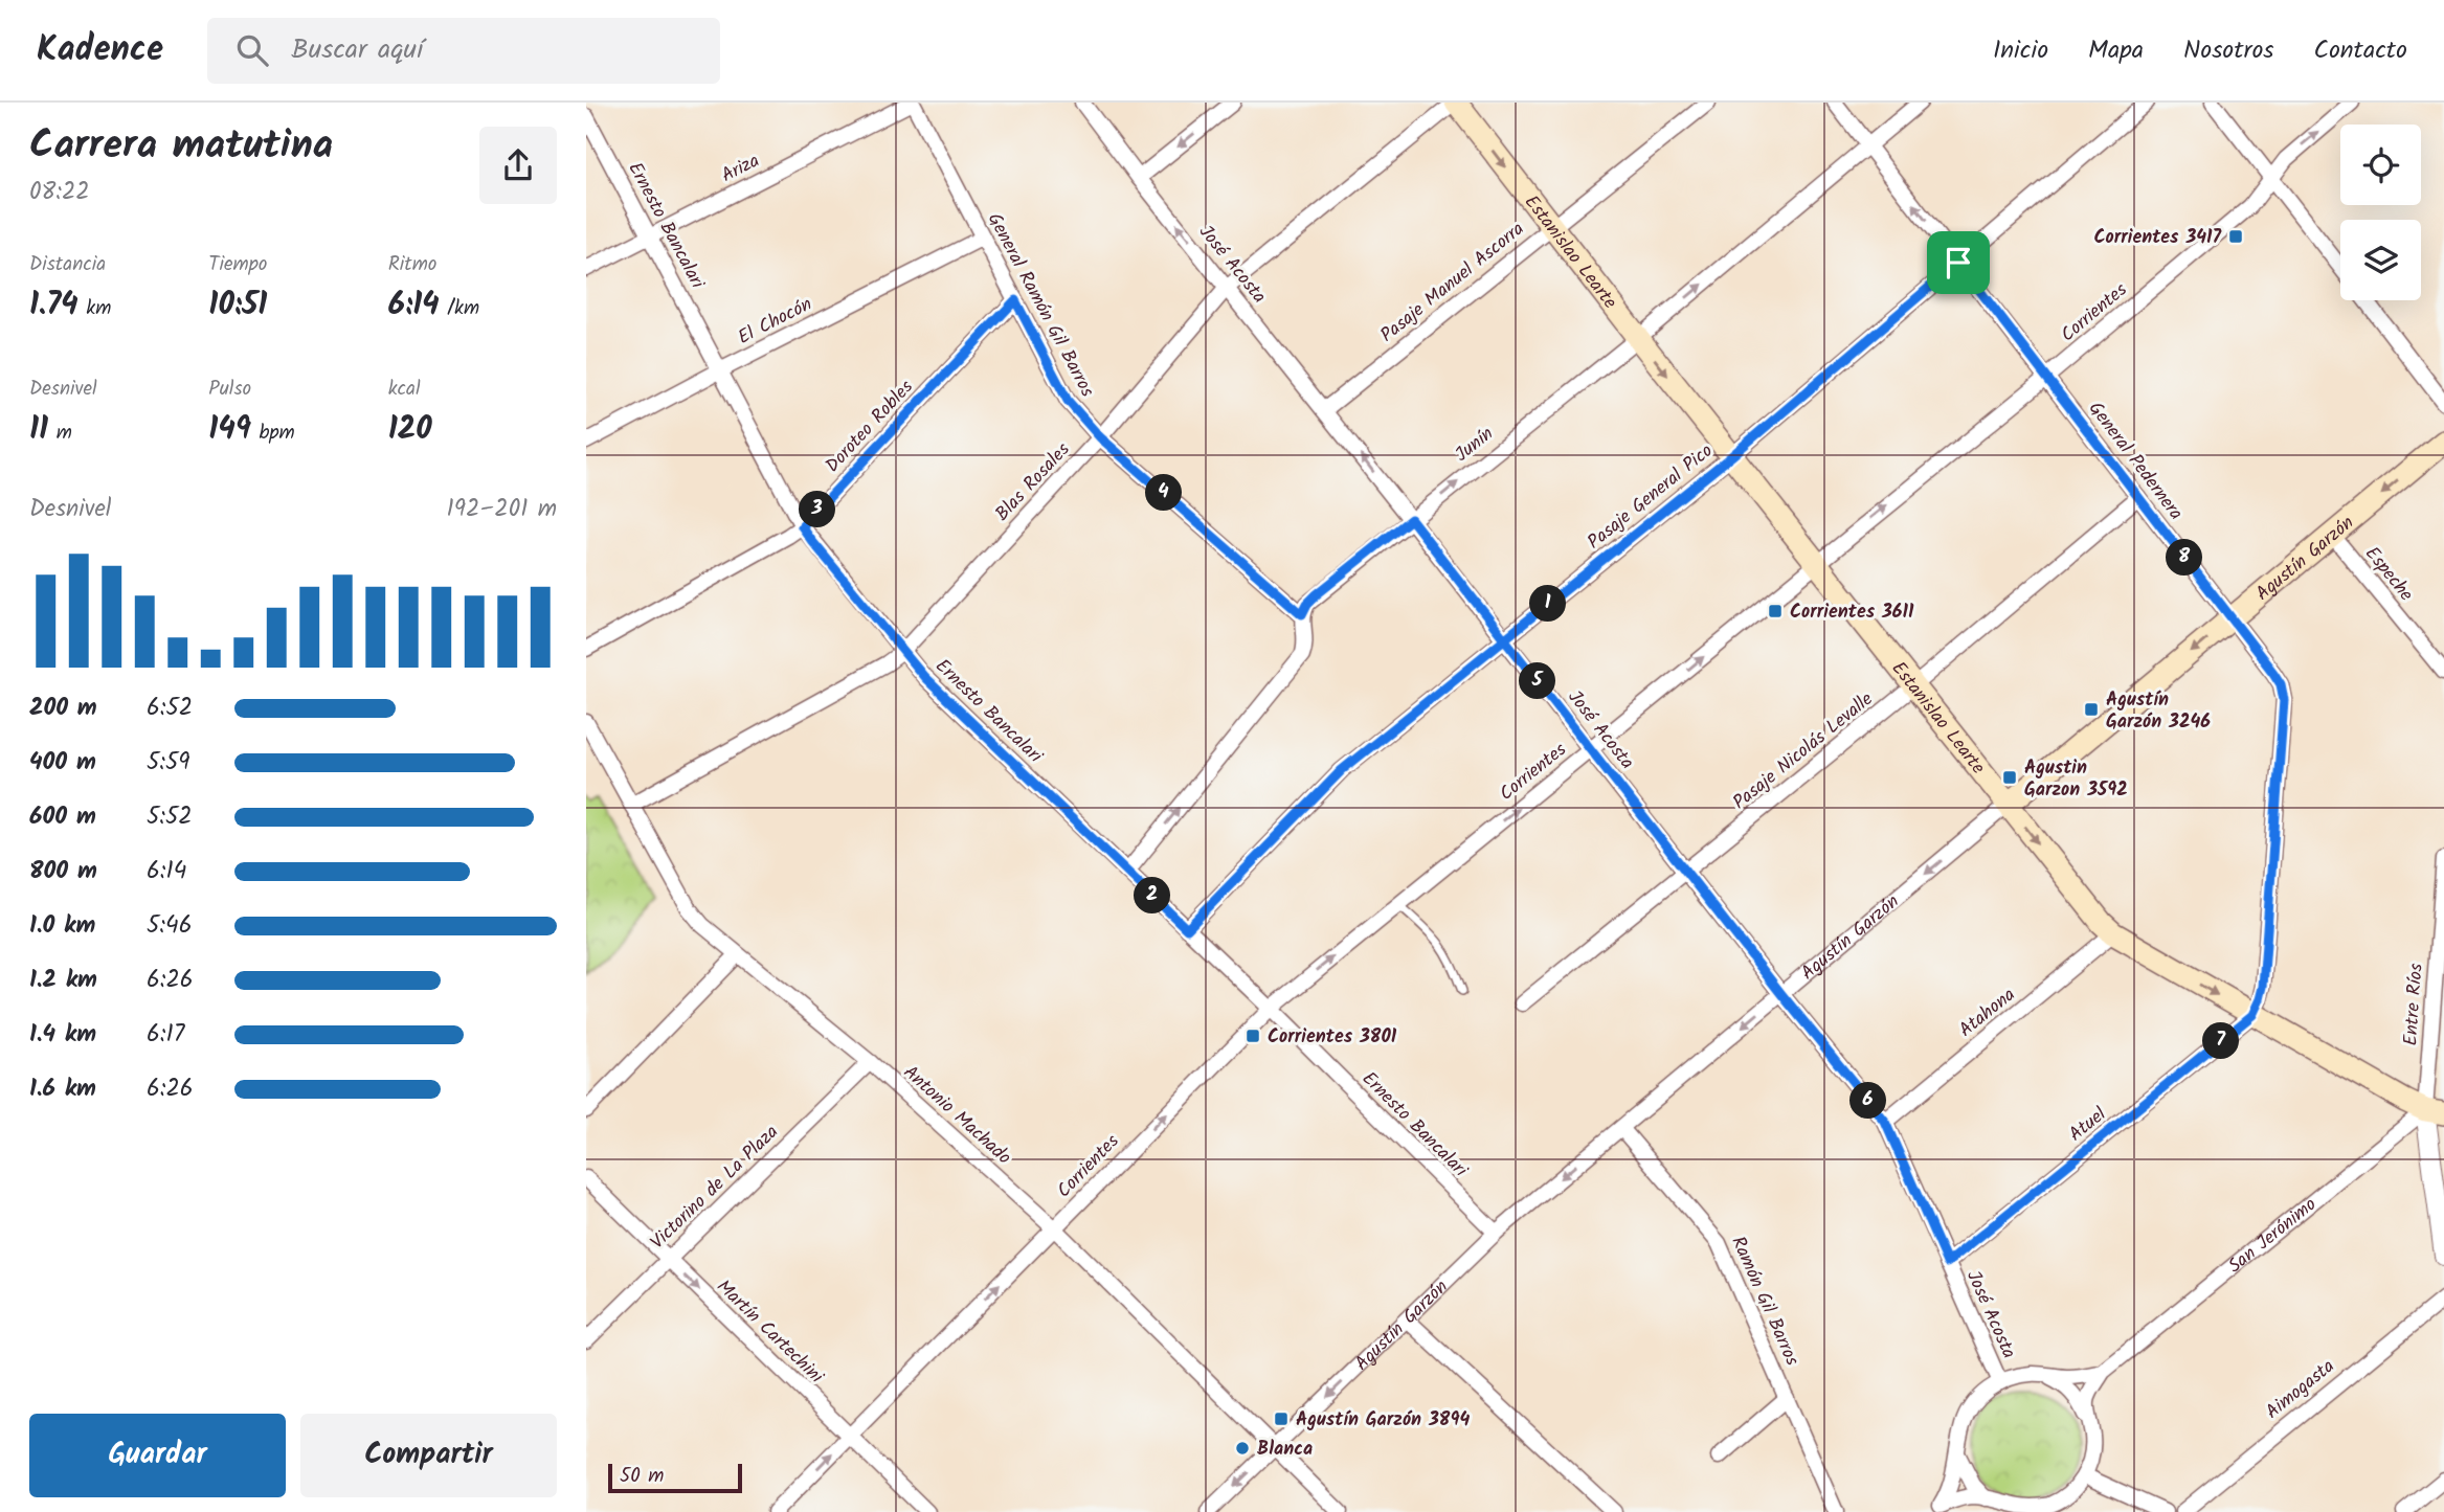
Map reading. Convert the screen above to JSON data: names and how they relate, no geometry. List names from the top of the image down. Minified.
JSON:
{"streets":{"main road":["Estanislao Learte","Agustín Garzón"],"street":["Ariza","Ernesto Bancalari","José Acosta","Pasaje Manuel Ascorra","General Ramón Gil Barros","Corrientes","El Chocón","Doroteo Robles","Junín","General Pedernera","Blas Rosales","Pasaje General Pico","Espeche","Pasaje Nicolás Levalle","Entre Ríos","Atahona","Antonio Machado","Atuel","Victorino de La Plaza","San Jerónimo","Ramón Gil Barros","Martín Cartechini","Aimogasta"]},"crossings":[["Ariza","Ernesto Bancalari"],["Ariza","General Ramón Gil Barros"],["Ernesto Bancalari","Corrientes"],["Ernesto Bancalari","El Chocón"],["Ernesto Bancalari","Doroteo Robles"],["Ernesto Bancalari","Blas Rosales"],["Ernesto Bancalari","Pasaje General Pico"],["Ernesto Bancalari","Agustín Garzón"],["Estanislao Learte","Pasaje Manuel Ascorra"],["Estanislao Learte","Corrientes"],["Estanislao Learte","Junín"],["Estanislao Learte","General Pedernera"],["Estanislao Learte","Blas Rosales"],["Estanislao Learte","Pasaje General Pico"],["Estanislao Learte","Agustín Garzón"],["Estanislao Learte","Pasaje Nicolás Levalle"],["Estanislao Learte","Entre Ríos"],["Estanislao Learte","Atahona"],["Estanislao Learte","Atuel"],["Estanislao Learte","San Jerónimo"],["José Acosta","Pasaje Manuel Ascorra"],["José Acosta","Corrientes"],["José Acosta","Junín"],["José Acosta","Blas Rosales"],["José Acosta","Pasaje General Pico"],["José Acosta","Agustín Garzón"],["José Acosta","Pasaje Nicolás Levalle"],["José Acosta","Atahona"],["José Acosta","Atuel"],["General Ramón Gil Barros","El Chocón"],["General Ramón Gil Barros","Doroteo Robles"],["General Ramón Gil Barros","Junín"],["General Ramón Gil Barros","Blas Rosales"],["Corrientes","General Pedernera"],["Corrientes","Antonio Machado"],["Corrientes","Martín Cartechini"],["Junín","General Pedernera"],["General Pedernera","Pasaje General Pico"],["General Pedernera","Agustín Garzón"],["General Pedernera","Pasaje Nicolás Levalle"],["General Pedernera","Atuel"],["Blas Rosales","Antonio Machado"],["Agustín Garzón","Espeche"],["Agustín Garzón","Antonio Machado"],["Agustín Garzón","Ramón Gil Barros"],["Entre Ríos","San Jerónimo"],["Antonio Machado","Victorino de La Plaza"],["Victorino de La Plaza","Martín Cartechini"]],"one_way":["Estanislao Learte","Corrientes","Junín","Agustín Garzón","Martín Cartechini"],"places":{"transit":["Corrientes 3417","Corrientes 3611","Agustín Garzón 3246","Agustin Garzon 3592","Corrientes 3801","Agustín Garzón 3894"],"other":["Blanca"]},"scale_bar":"50 m","page":{"header":"Kadence","search":"Buscar aquí","nav":["Inicio","Mapa","Nosotros","Contacto"],"heading":["Carrera matutina","08:22"],"stats":[["Distancia","1.74 km"],["Tiempo","10:51"],["Ritmo","6:14 /km"],["Desnivel","11 m"],["Pulso","149 bpm"],["kcal","120"]],"pins":["4","3","8","1","5","2","7","6"],"chart":["Desnivel","192–201 m"],"list":[{"name":"200 m","note":"6:52"},{"name":"400 m","note":"5:59"},{"name":"600 m","note":"5:52"},{"name":"800 m","note":"6:14"},{"name":"1.0 km","note":"5:46"},{"name":"1.2 km","note":"6:26"},{"name":"1.4 km","note":"6:17"},{"name":"1.6 km","note":"6:26"}],"buttons":["Guardar","Compartir"],"scale":"50 m"}}
